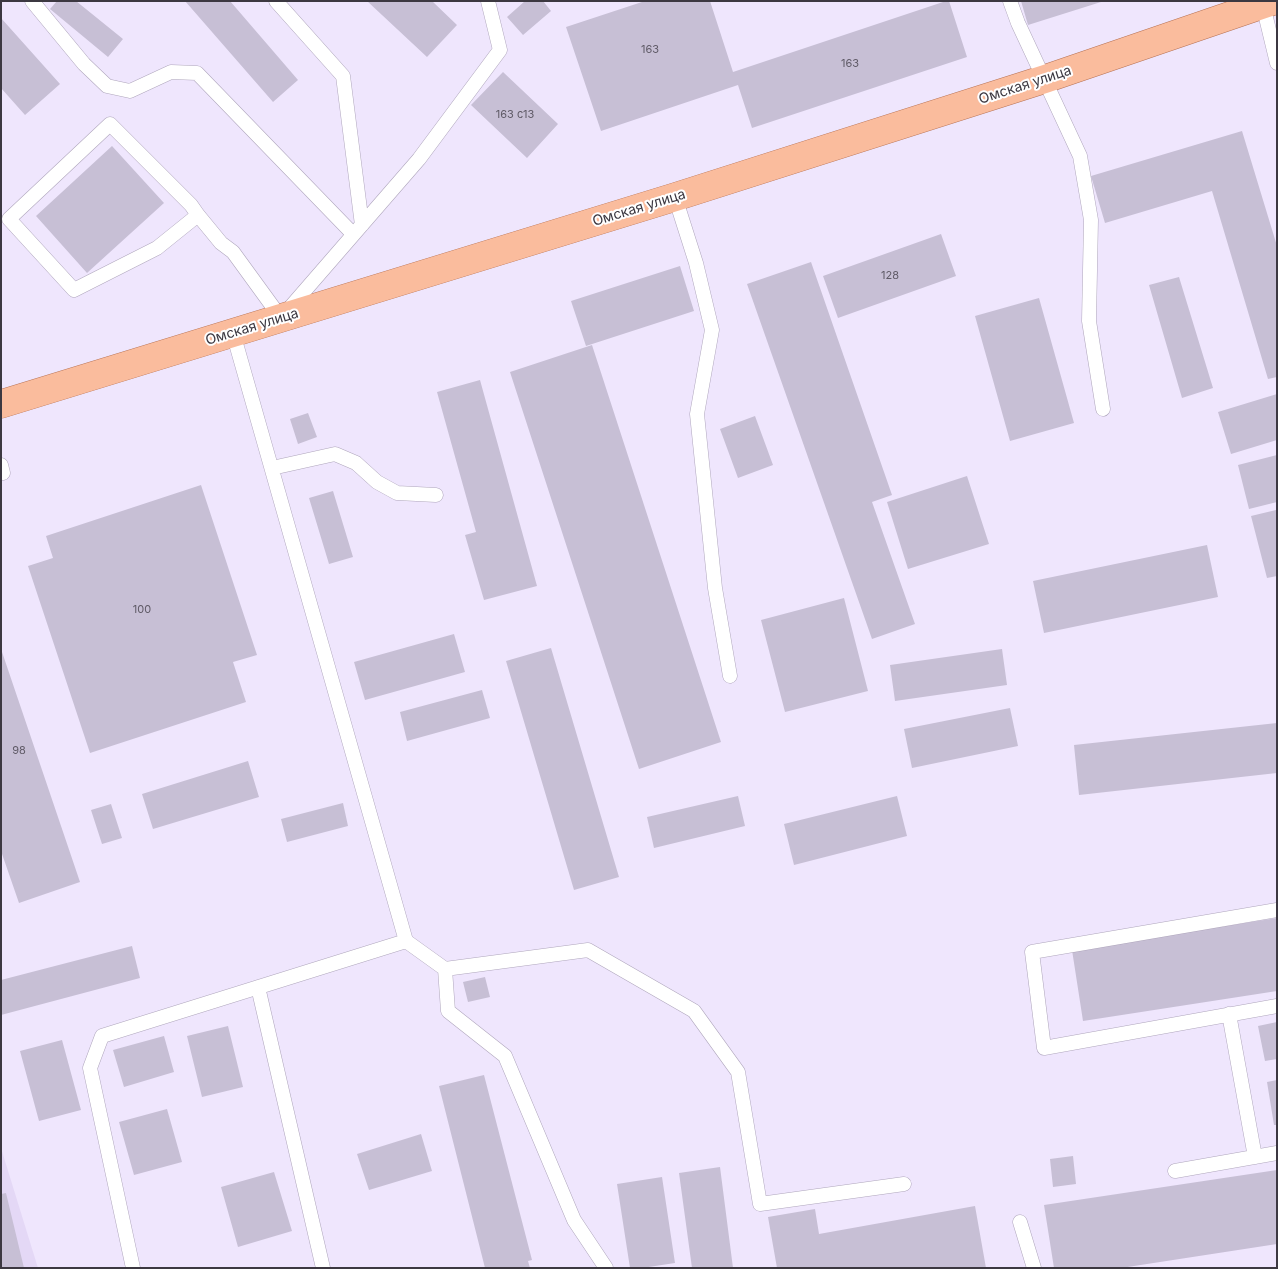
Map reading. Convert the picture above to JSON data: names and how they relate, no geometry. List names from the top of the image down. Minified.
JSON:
{"streets":{"main road":["Омская улица"]},"house_numbers":["163","163","163 с13","128","100","98"]}
